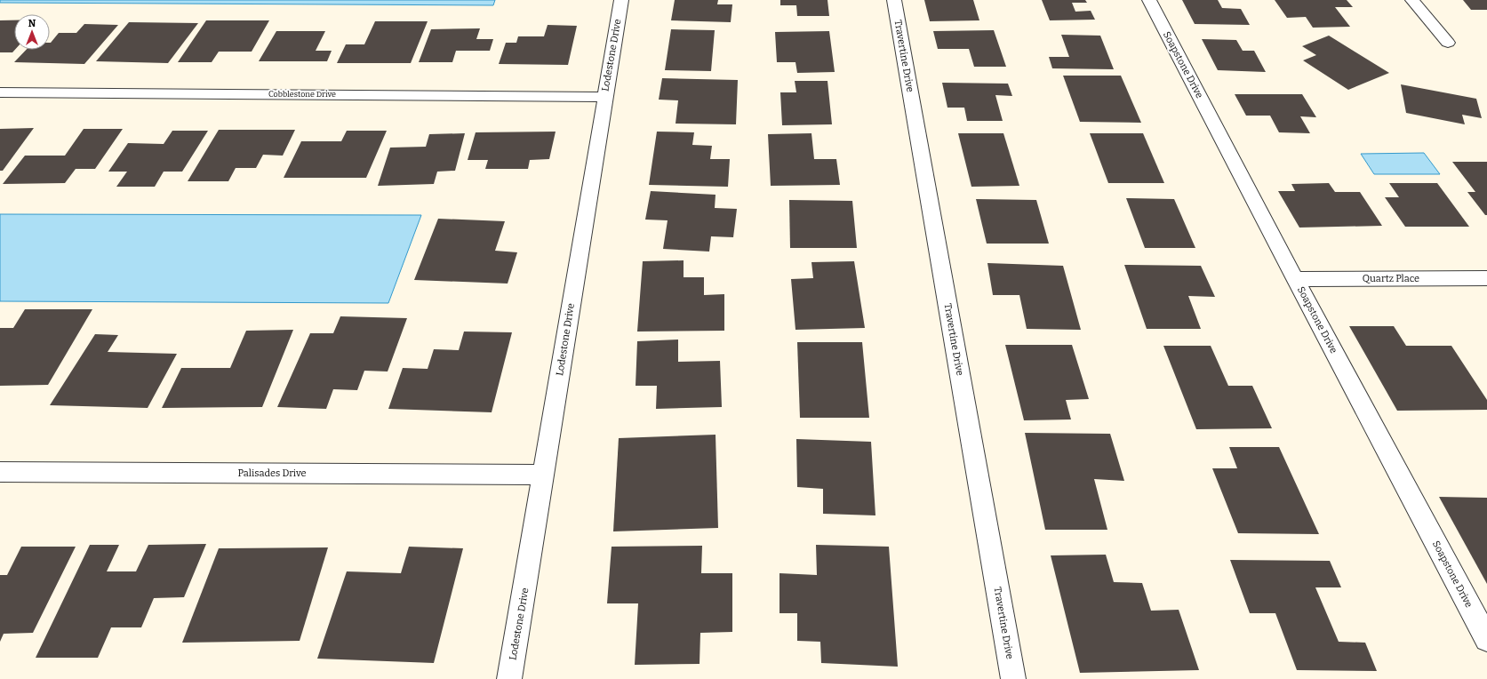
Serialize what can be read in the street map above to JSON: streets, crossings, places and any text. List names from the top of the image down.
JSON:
{
  "streets": {
    "street": [
      "Lodestone Drive",
      "Travertine Drive",
      "Soapstone Drive",
      "Cobblestone Drive",
      "Quartz Place",
      "Palisades Drive"
    ]
  },
  "crossings": [
    ["Lodestone Drive", "Cobblestone Drive"],
    ["Lodestone Drive", "Palisades Drive"],
    ["Soapstone Drive", "Quartz Place"]
  ],
  "north": "top"
}
